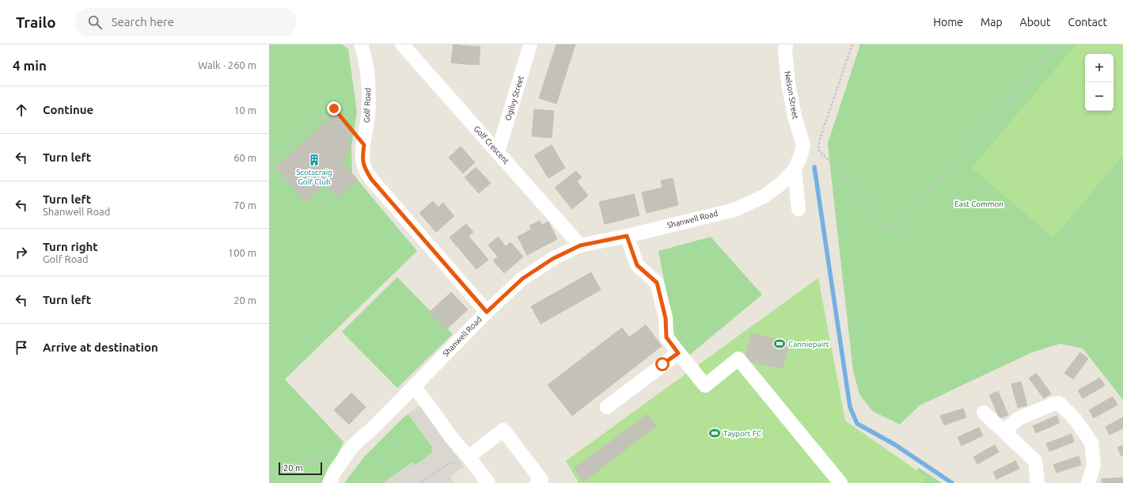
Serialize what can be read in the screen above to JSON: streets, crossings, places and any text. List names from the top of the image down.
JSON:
{
  "streets": {
    "street": [
      "Nelson Street",
      "Ogilvy Street",
      "Golf Road",
      "Golf Crescent",
      "Shanwell Road"
    ]
  },
  "crossings": [
    ["Nelson Street", "Shanwell Road"],
    ["Ogilvy Street", "Golf Crescent"],
    ["Golf Road", "Shanwell Road"],
    ["Golf Crescent", "Shanwell Road"]
  ],
  "parks": ["East Common"],
  "places": {
    "building": ["Scotscraig Golf Club"],
    "sports": ["Canniepairt", "Tayport FC"]
  },
  "scale_bar": "20 m",
  "page": {
    "header": "Trailo",
    "search": "Search here",
    "nav": [
      "Home",
      "Map",
      "About",
      "Contact"
    ],
    "heading": ["4 min", "Walk · 260 m"],
    "map_buttons": ["+", "−"],
    "list": [
      ["Continue", "10 m"],
      ["Turn left", "60 m"],
      ["Turn left", "Shanwell Road", "70 m"],
      ["Turn right", "Golf Road", "100 m"],
      ["Turn left", "20 m"],
      "Arrive at destination"
    ],
    "scale": "20 m"
  }
}
